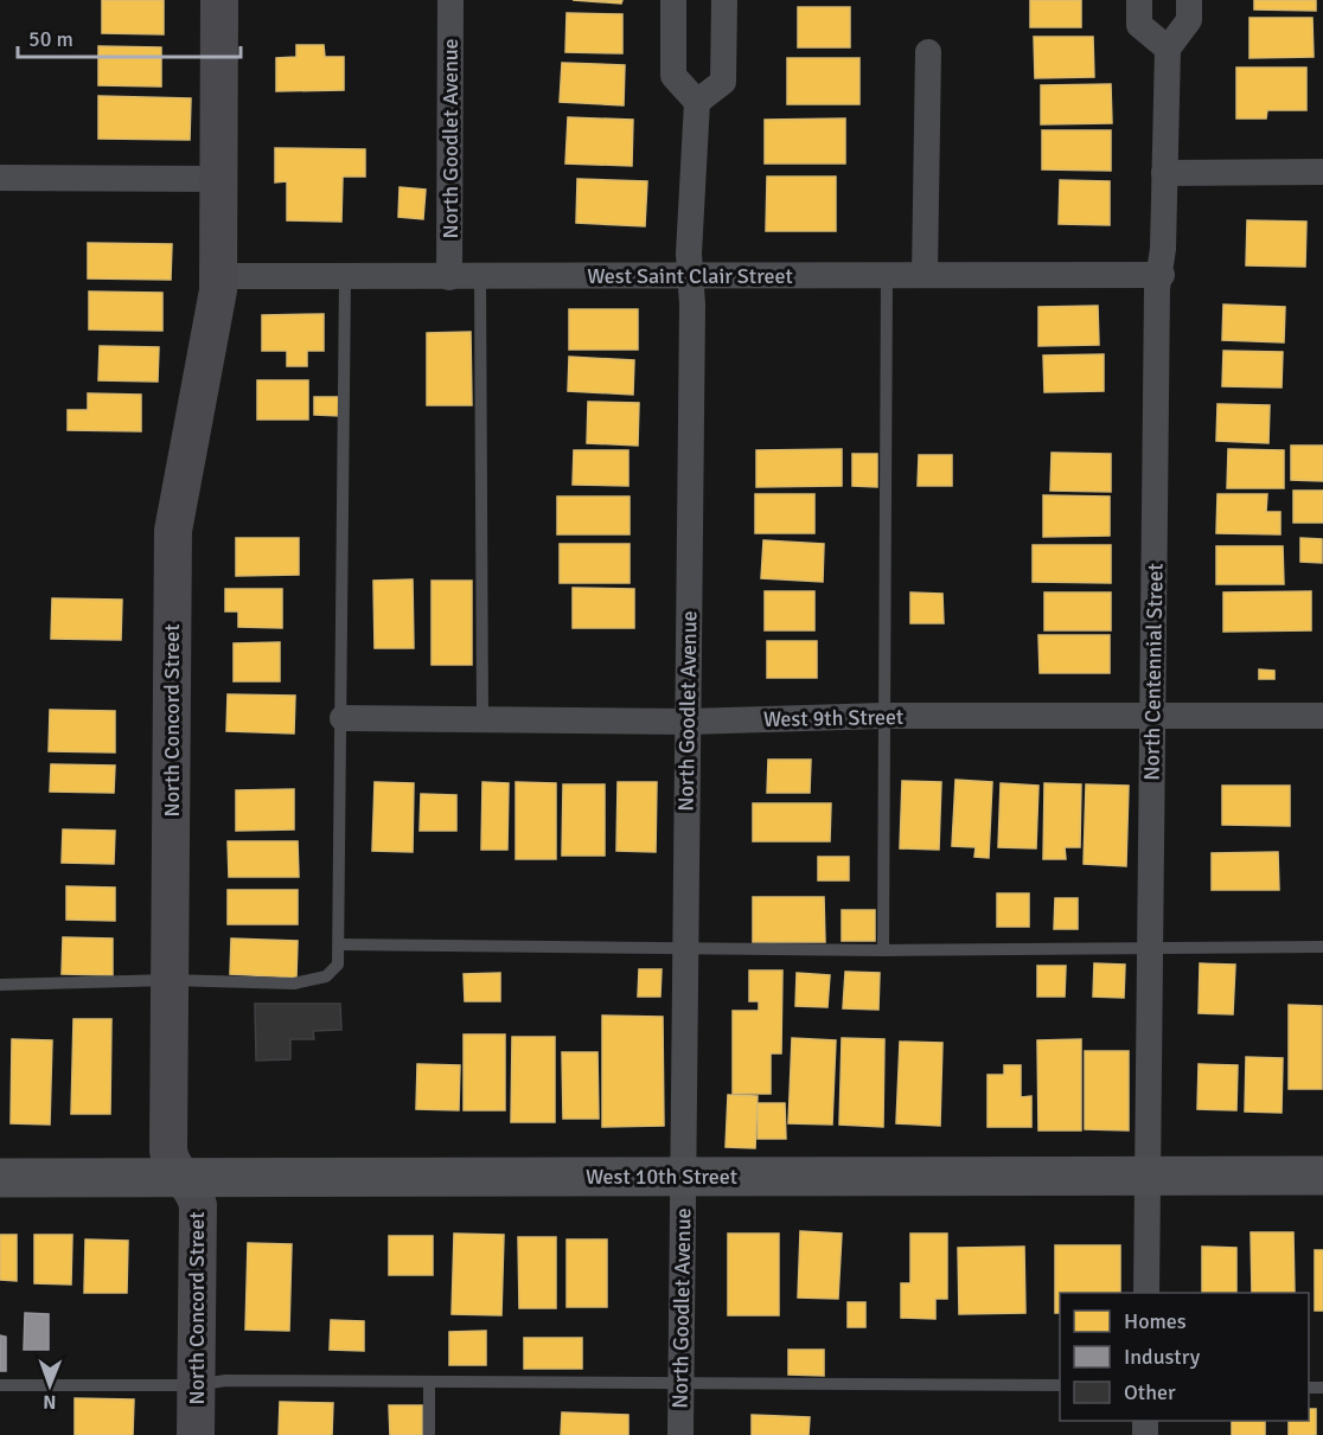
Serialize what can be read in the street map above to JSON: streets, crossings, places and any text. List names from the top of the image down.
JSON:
{
  "streets": {
    "main road": ["North Concord Street", "West 10th Street"],
    "street": [
      "North Goodlet Avenue",
      "West Saint Clair Street",
      "North Centennial Street",
      "West 9th Street"
    ]
  },
  "crossings": [
    ["North Goodlet Avenue", "West Saint Clair Street"],
    ["North Goodlet Avenue", "West 9th Street"],
    ["North Goodlet Avenue", "West 10th Street"],
    ["West Saint Clair Street", "North Centennial Street"],
    ["West Saint Clair Street", "North Concord Street"],
    ["North Centennial Street", "West 9th Street"],
    ["North Centennial Street", "West 10th Street"],
    ["North Concord Street", "West 10th Street"]
  ],
  "legend": ["Homes", "Industry", "Other"],
  "scale_bar": "50 m",
  "north": "bottom"
}
